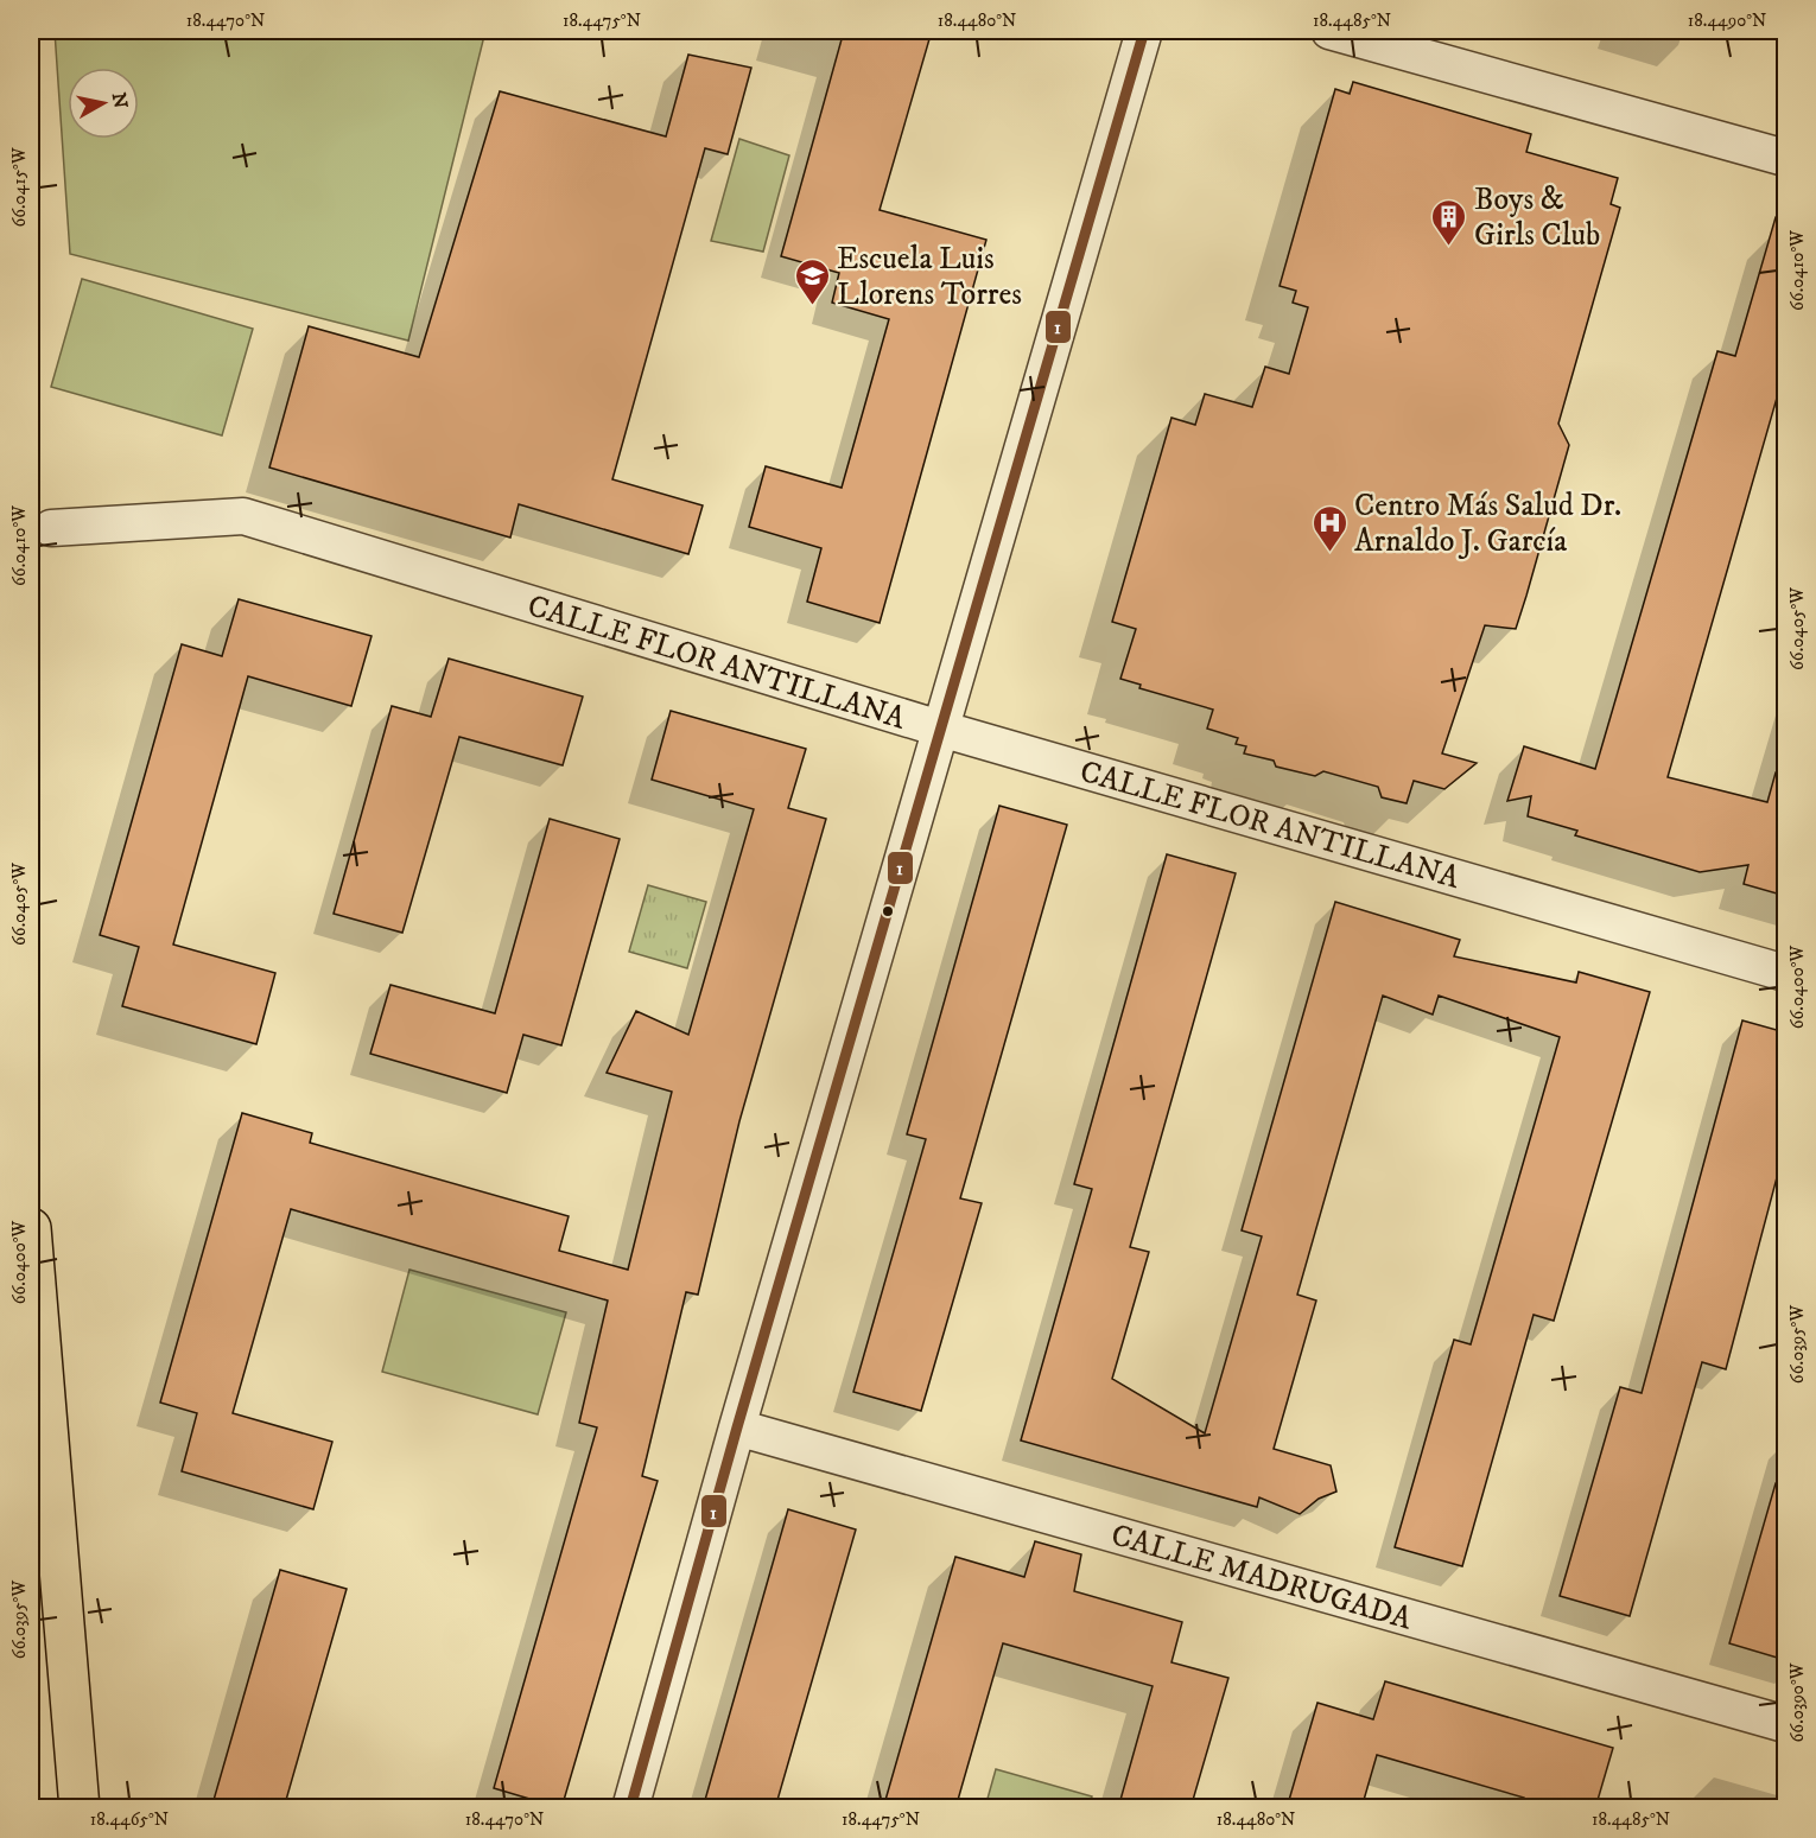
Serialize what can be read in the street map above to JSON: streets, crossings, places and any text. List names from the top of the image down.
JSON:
{
  "streets": {
    "street": ["CALLE FLOR ANTILLANA", "CALLE MADRUGADA"]
  },
  "places": {
    "building": ["Boys & Girls Club"],
    "school or university": ["Escuela Luis Llorens Torres"],
    "hospital": ["Centro Más Salud Dr. Arnaldo J. García"]
  },
  "lines": ["transit line 1"],
  "north": "right",
  "coordinates": [
    "18.4470°N",
    "18.4475°N",
    "18.4480°N",
    "18.4485°N",
    "18.4490°N",
    "66.0415°W",
    "66.0410°W",
    "66.0405°W",
    "66.0400°W",
    "66.0395°W",
    "66.0390°W",
    "18.4465°N"
  ]
}
